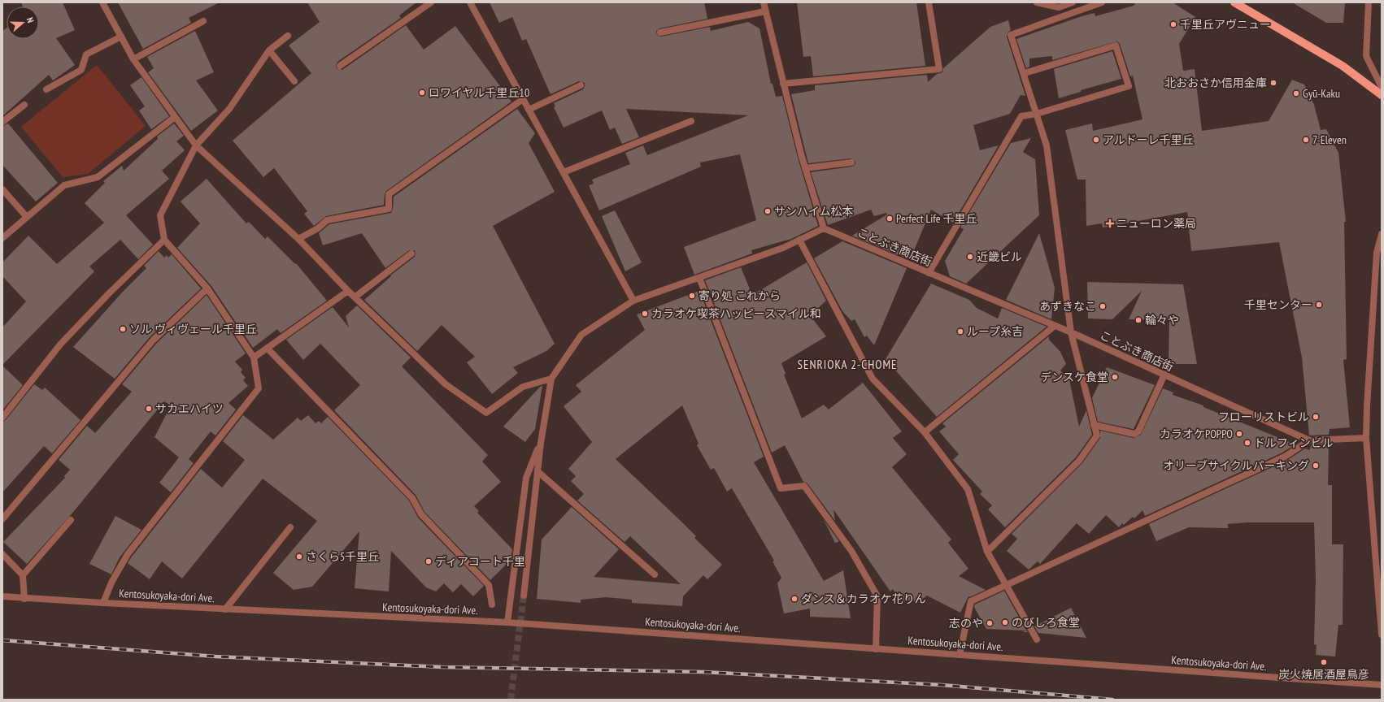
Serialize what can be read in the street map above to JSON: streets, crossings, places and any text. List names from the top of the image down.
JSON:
{
  "streets": {
    "street": ["ことぶき商店街", "Kentosukoyaka-dori Ave."]
  },
  "districts": ["SENRIOKA 2-CHOME"],
  "places": {
    "other": [
      "千里丘アヴニュー",
      "北おおさか信用金庫",
      "ロワイヤル千里丘10",
      "Gyū-Kaku",
      "アルドーレ千里丘",
      "7-Eleven",
      "サンハイム松本",
      "Perfect Life 千里丘",
      "近畿ビル",
      "寄り処 これから",
      "千里センター",
      "あずきなこ",
      "カラオケ喫茶ハッピースマイル和",
      "輪々や",
      "ソル ヴィヴェール千里丘",
      "ループ糸吉",
      "デンスケ食堂",
      "サカエハイツ",
      "フローリストビル",
      "カラオケPOPPO",
      "ドルフィンビル",
      "オリーブサイクルパーキング",
      "さくら5千里丘",
      "ディアコート千里",
      "ダンス＆カラオケ花りん",
      "のびしろ食堂",
      "志のや",
      "炭火焼居酒屋鳥彦"
    ],
    "health": ["ニューロン薬局"]
  },
  "north": "right"
}
